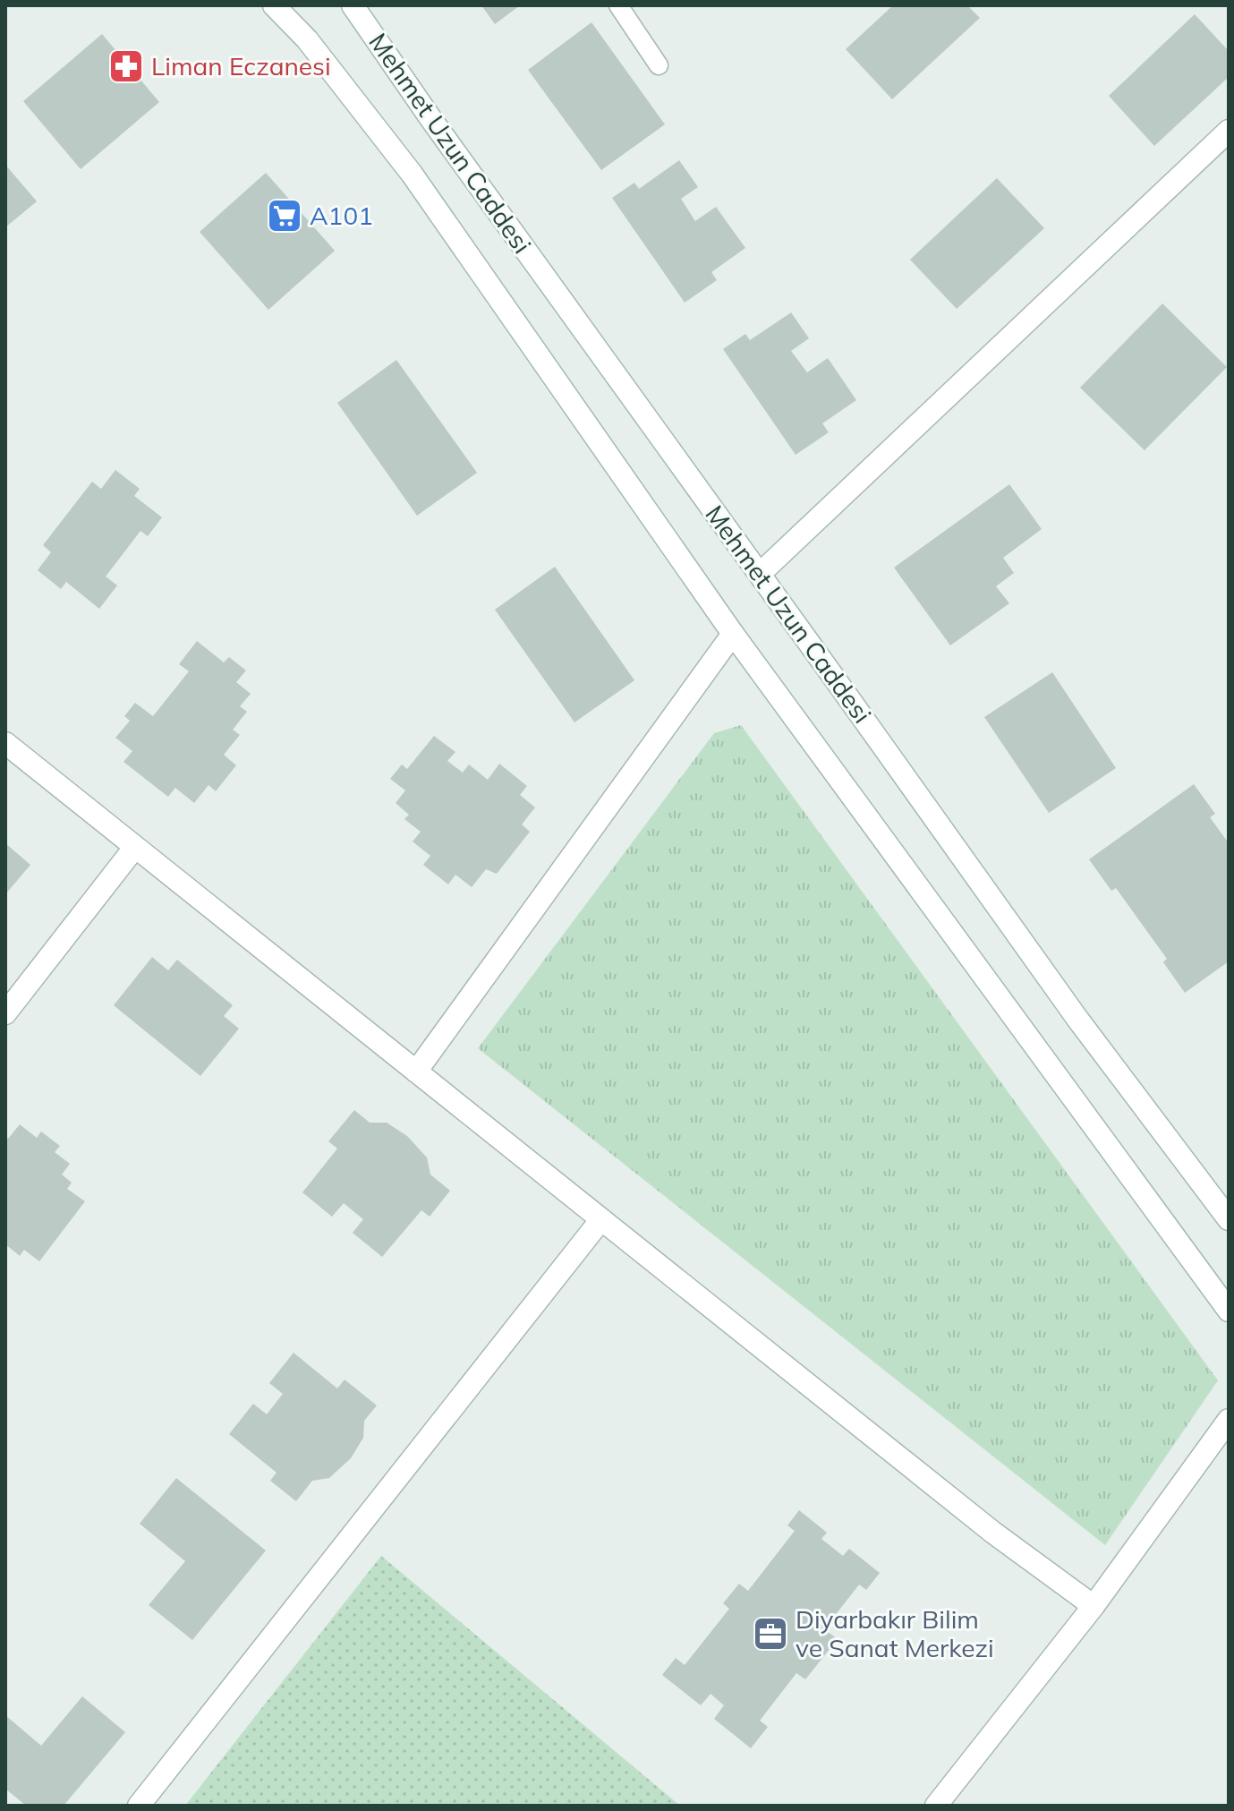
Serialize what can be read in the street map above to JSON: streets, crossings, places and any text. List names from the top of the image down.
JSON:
{
  "streets": {
    "street": ["Mehmet Uzun Caddesi"]
  },
  "places": {
    "pharmacy": ["Liman Eczanesi"],
    "supermarket": ["A101"],
    "office": ["Diyarbakır Bilim ve Sanat Merkezi"]
  }
}
